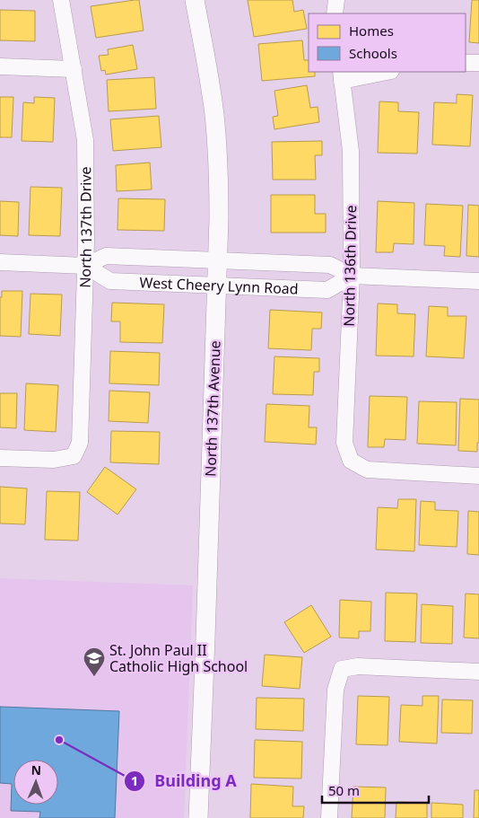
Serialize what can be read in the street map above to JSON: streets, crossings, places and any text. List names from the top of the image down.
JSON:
{
  "streets": {
    "street": [
      "North 137th Drive",
      "North 136th Drive",
      "West Cheery Lynn Road",
      "North 137th Avenue"
    ]
  },
  "crossings": [
    ["North 137th Drive", "West Cheery Lynn Road"],
    ["North 136th Drive", "West Cheery Lynn Road"],
    ["West Cheery Lynn Road", "North 137th Avenue"]
  ],
  "places": {
    "school or university": ["St. John Paul II Catholic High School"],
    "other": ["Building A"]
  },
  "legend": ["Homes", "Schools"],
  "scale_bar": "50 m",
  "north": "top"
}
